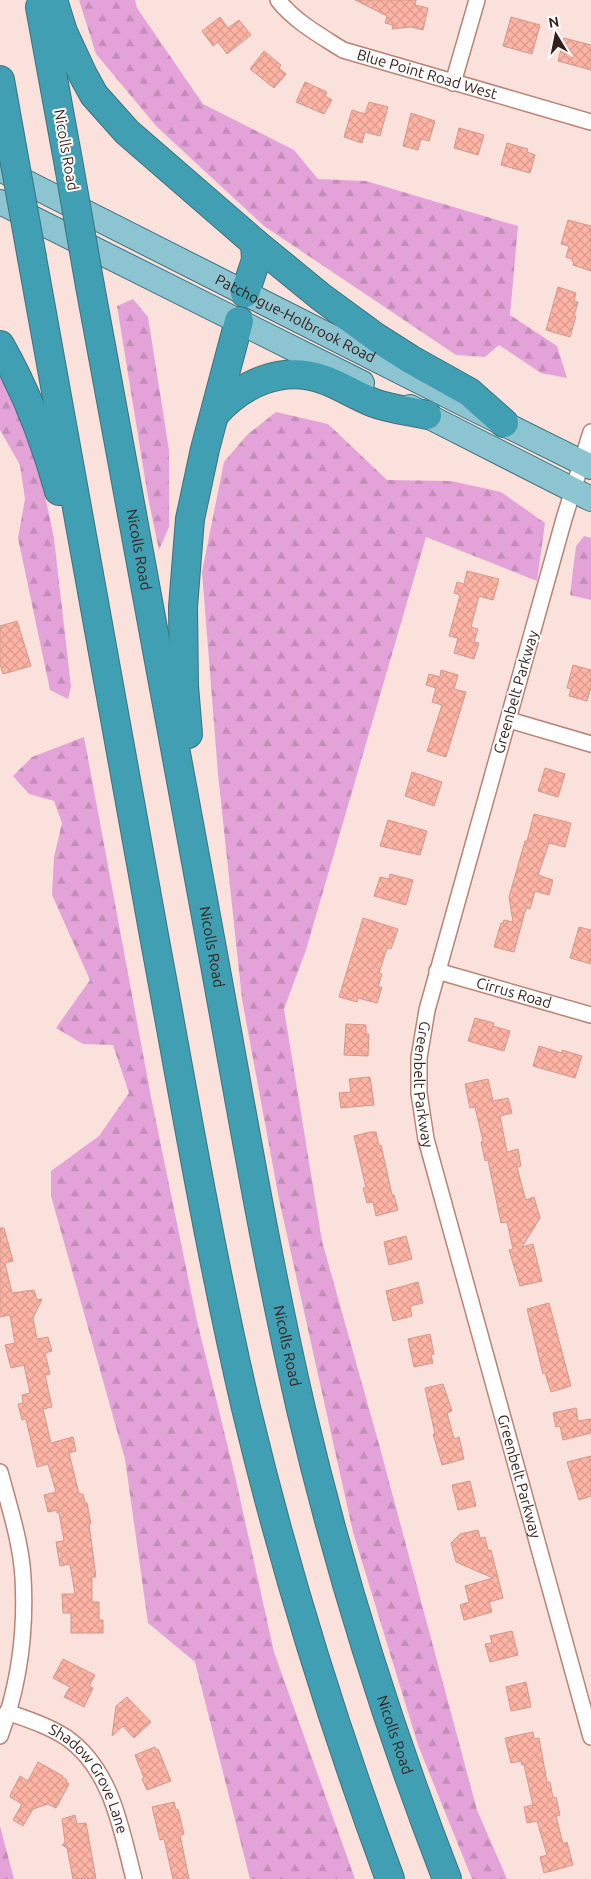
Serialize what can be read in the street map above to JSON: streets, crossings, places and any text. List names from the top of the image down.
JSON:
{
  "streets": {
    "highway": ["Nicolls Road"],
    "main road": ["Patchogue-Holbrook Road"],
    "street": [
      "Blue Point Road West",
      "Greenbelt Parkway",
      "Cirrus Road",
      "Shadow Grove Lane"
    ]
  },
  "crossings": [
    ["Patchogue-Holbrook Road", "Greenbelt Parkway"],
    ["Greenbelt Parkway", "Cirrus Road"]
  ],
  "north": "top"
}
